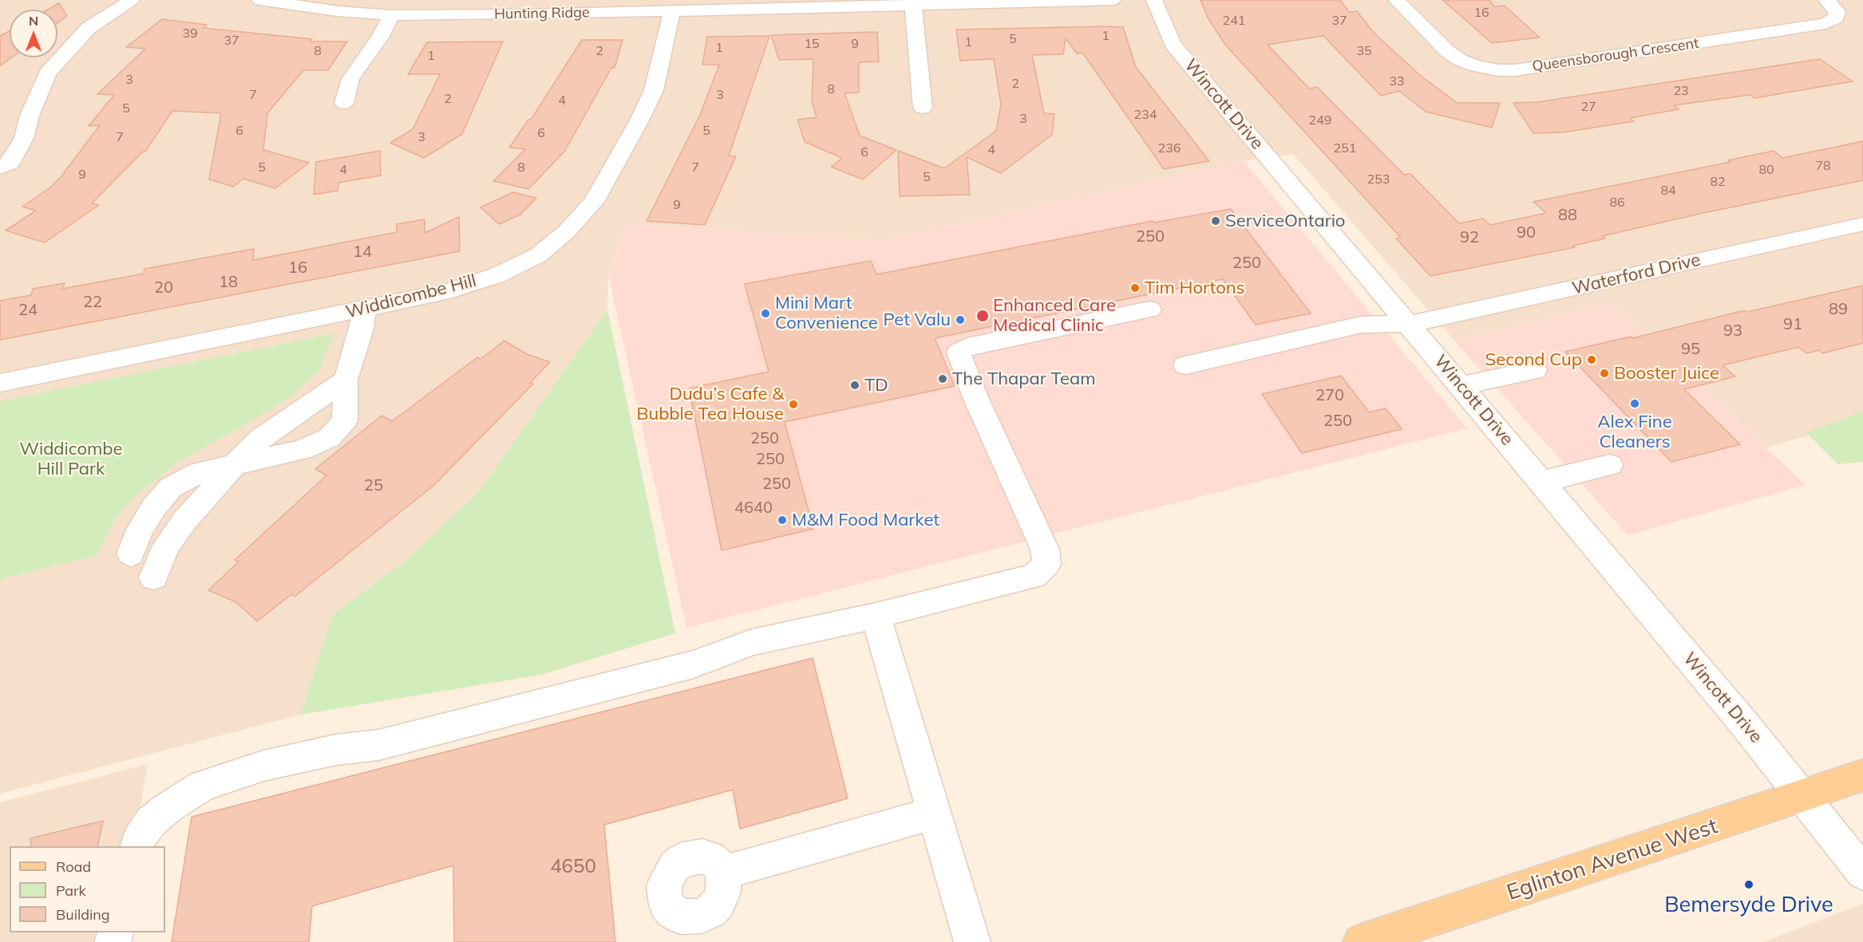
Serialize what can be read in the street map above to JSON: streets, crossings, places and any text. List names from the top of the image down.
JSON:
{
  "streets": {
    "main road": ["Eglinton Avenue West"],
    "street": [
      "Hunting Ridge",
      "Queensborough Crescent",
      "Wincott Drive",
      "Waterford Drive",
      "Widdicombe Hill"
    ]
  },
  "crossings": [
    ["Hunting Ridge", "Widdicombe Hill"],
    ["Wincott Drive", "Waterford Drive"],
    ["Wincott Drive", "Eglinton Avenue West"]
  ],
  "parks": ["Widdicombe Hill Park"],
  "places": [
    "ServiceOntario",
    "Tim Hortons",
    "Mini Mart Convenience",
    "Enhanced Care Medical Clinic",
    "Pet Valu",
    "Second Cup",
    "Booster Juice",
    "The Thapar Team",
    "TD",
    "Alex Fine Cleaners",
    "Dudu’s Cafe & Bubble Tea House",
    "M&M Food Market",
    "Bemersyde Drive"
  ],
  "house_numbers": [
    "16",
    "241",
    "37",
    "39",
    "1",
    "5",
    "37",
    "1",
    "15",
    "9",
    "1",
    "8",
    "2",
    "35",
    "1",
    "3",
    "33",
    "2",
    "8",
    "23",
    "7",
    "3",
    "2",
    "4",
    "27",
    "5",
    "234",
    "3",
    "249",
    "6",
    "5",
    "6",
    "7",
    "3",
    "236",
    "251",
    "4",
    "6",
    "78",
    "5",
    "8",
    "7",
    "4",
    "80",
    "9",
    "5",
    "253",
    "82",
    "84",
    "86",
    "9",
    "88",
    "90",
    "250",
    "92",
    "14",
    "250",
    "16",
    "18",
    "20",
    "22",
    "89",
    "24",
    "91",
    "93",
    "95",
    "270",
    "250",
    "250",
    "250",
    "250",
    "25",
    "4640",
    "4650"
  ],
  "legend": ["Road", "Park", "Building"],
  "north": "top"
}
